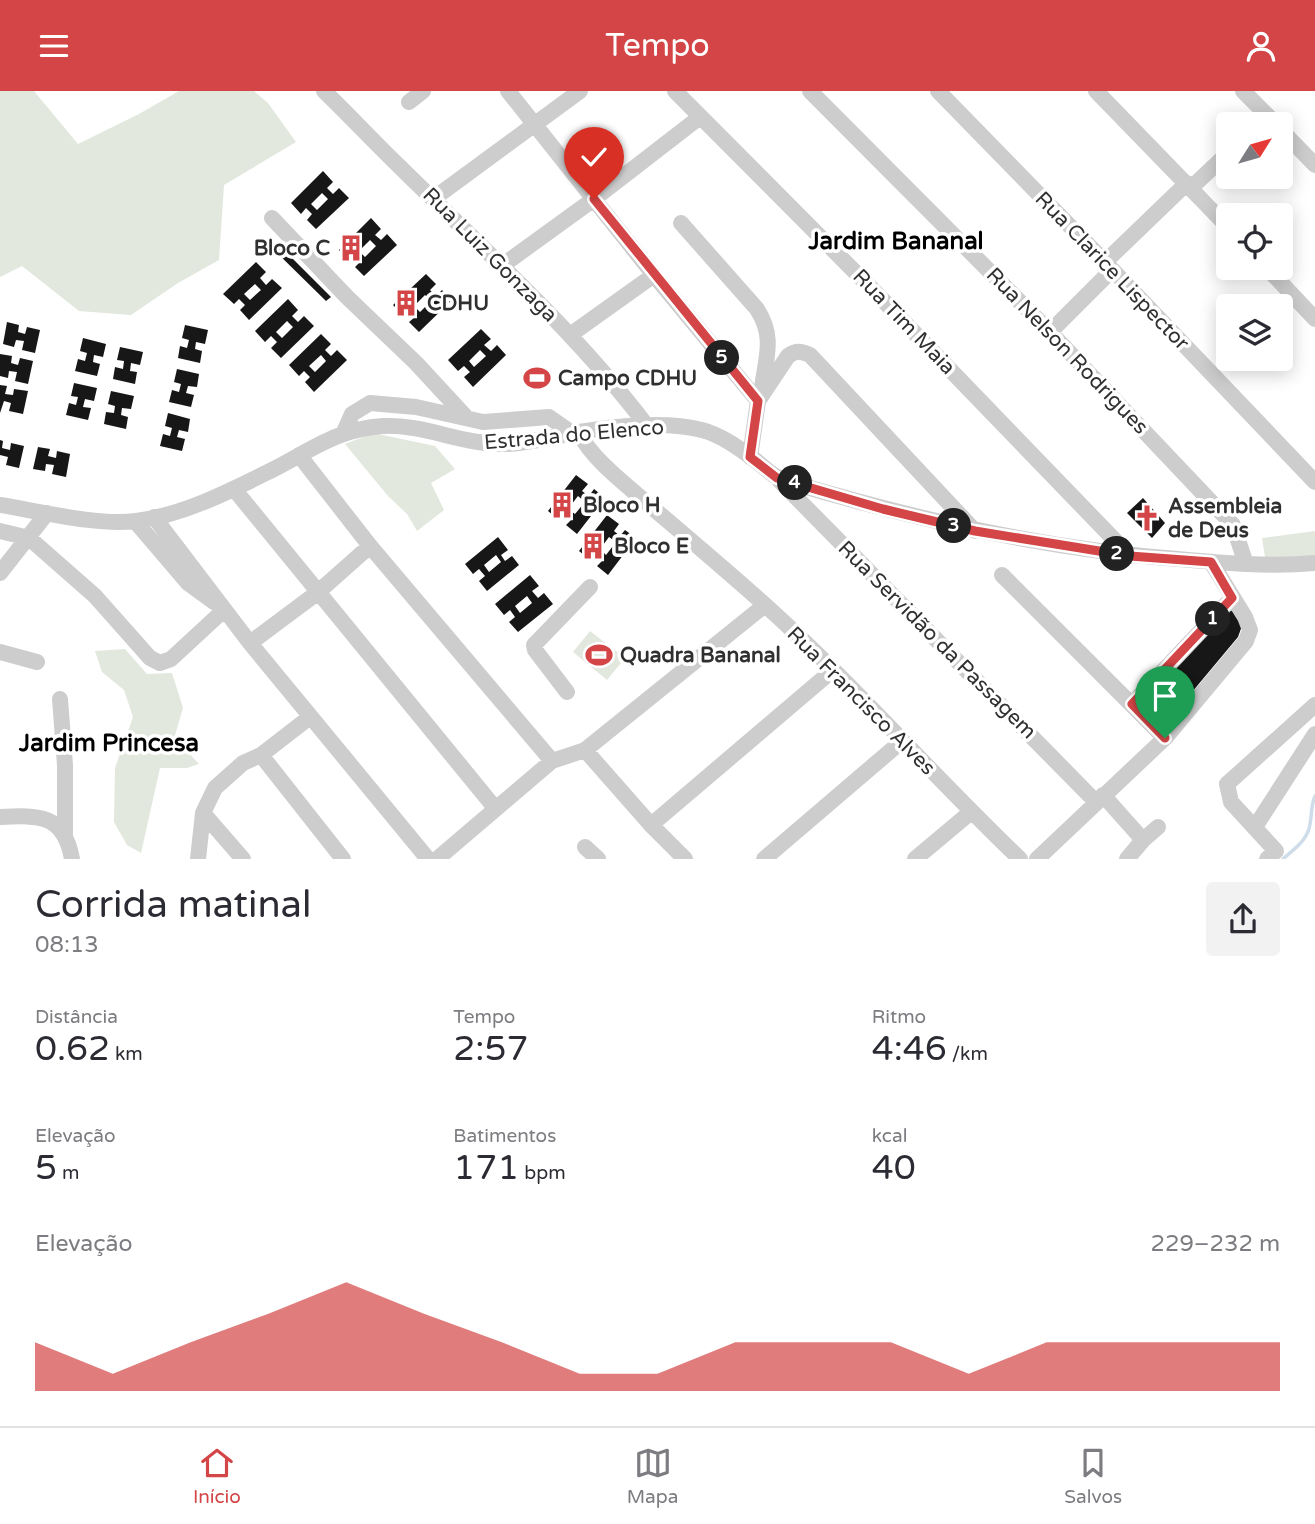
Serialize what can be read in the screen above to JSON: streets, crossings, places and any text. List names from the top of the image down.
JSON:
{
  "streets": {
    "street": [
      "Rua Luiz Gonzaga",
      "Rua Clarice Lispector",
      "Rua Tim Maia",
      "Rua Nelson Rodrigues",
      "Estrada do Elenco",
      "Rua Servidão da Passagem",
      "Rua Francisco Alves"
    ]
  },
  "crossings": [
    ["Rua Luiz Gonzaga", "Estrada do Elenco"],
    ["Rua Tim Maia", "Estrada do Elenco"],
    ["Rua Nelson Rodrigues", "Estrada do Elenco"],
    ["Estrada do Elenco", "Rua Servidão da Passagem"],
    ["Estrada do Elenco", "Rua Francisco Alves"]
  ],
  "districts": ["Jardim Bananal", "Jardim Princesa"],
  "places": {
    "building": [
      "Bloco C",
      "CDHU",
      "Bloco H",
      "Bloco E"
    ],
    "sports": ["Campo CDHU", "Quadra Bananal"],
    "church": ["Assembleia de Deus"]
  },
  "north": "top right",
  "page": {
    "header": "Tempo",
    "pins": [
      "5",
      "4",
      "3",
      "2",
      "1"
    ],
    "heading": ["Corrida matinal", "08:13"],
    "stats": [
      ["Distância", "0.62 km"],
      ["Tempo", "2:57"],
      ["Ritmo", "4:46 /km"],
      ["Elevação", "5 m"],
      ["Batimentos", "171 bpm"],
      ["kcal", "40"]
    ],
    "chart": ["Elevação", "229–232 m"],
    "tabs": ["Início", "Mapa", "Salvos"]
  }
}
